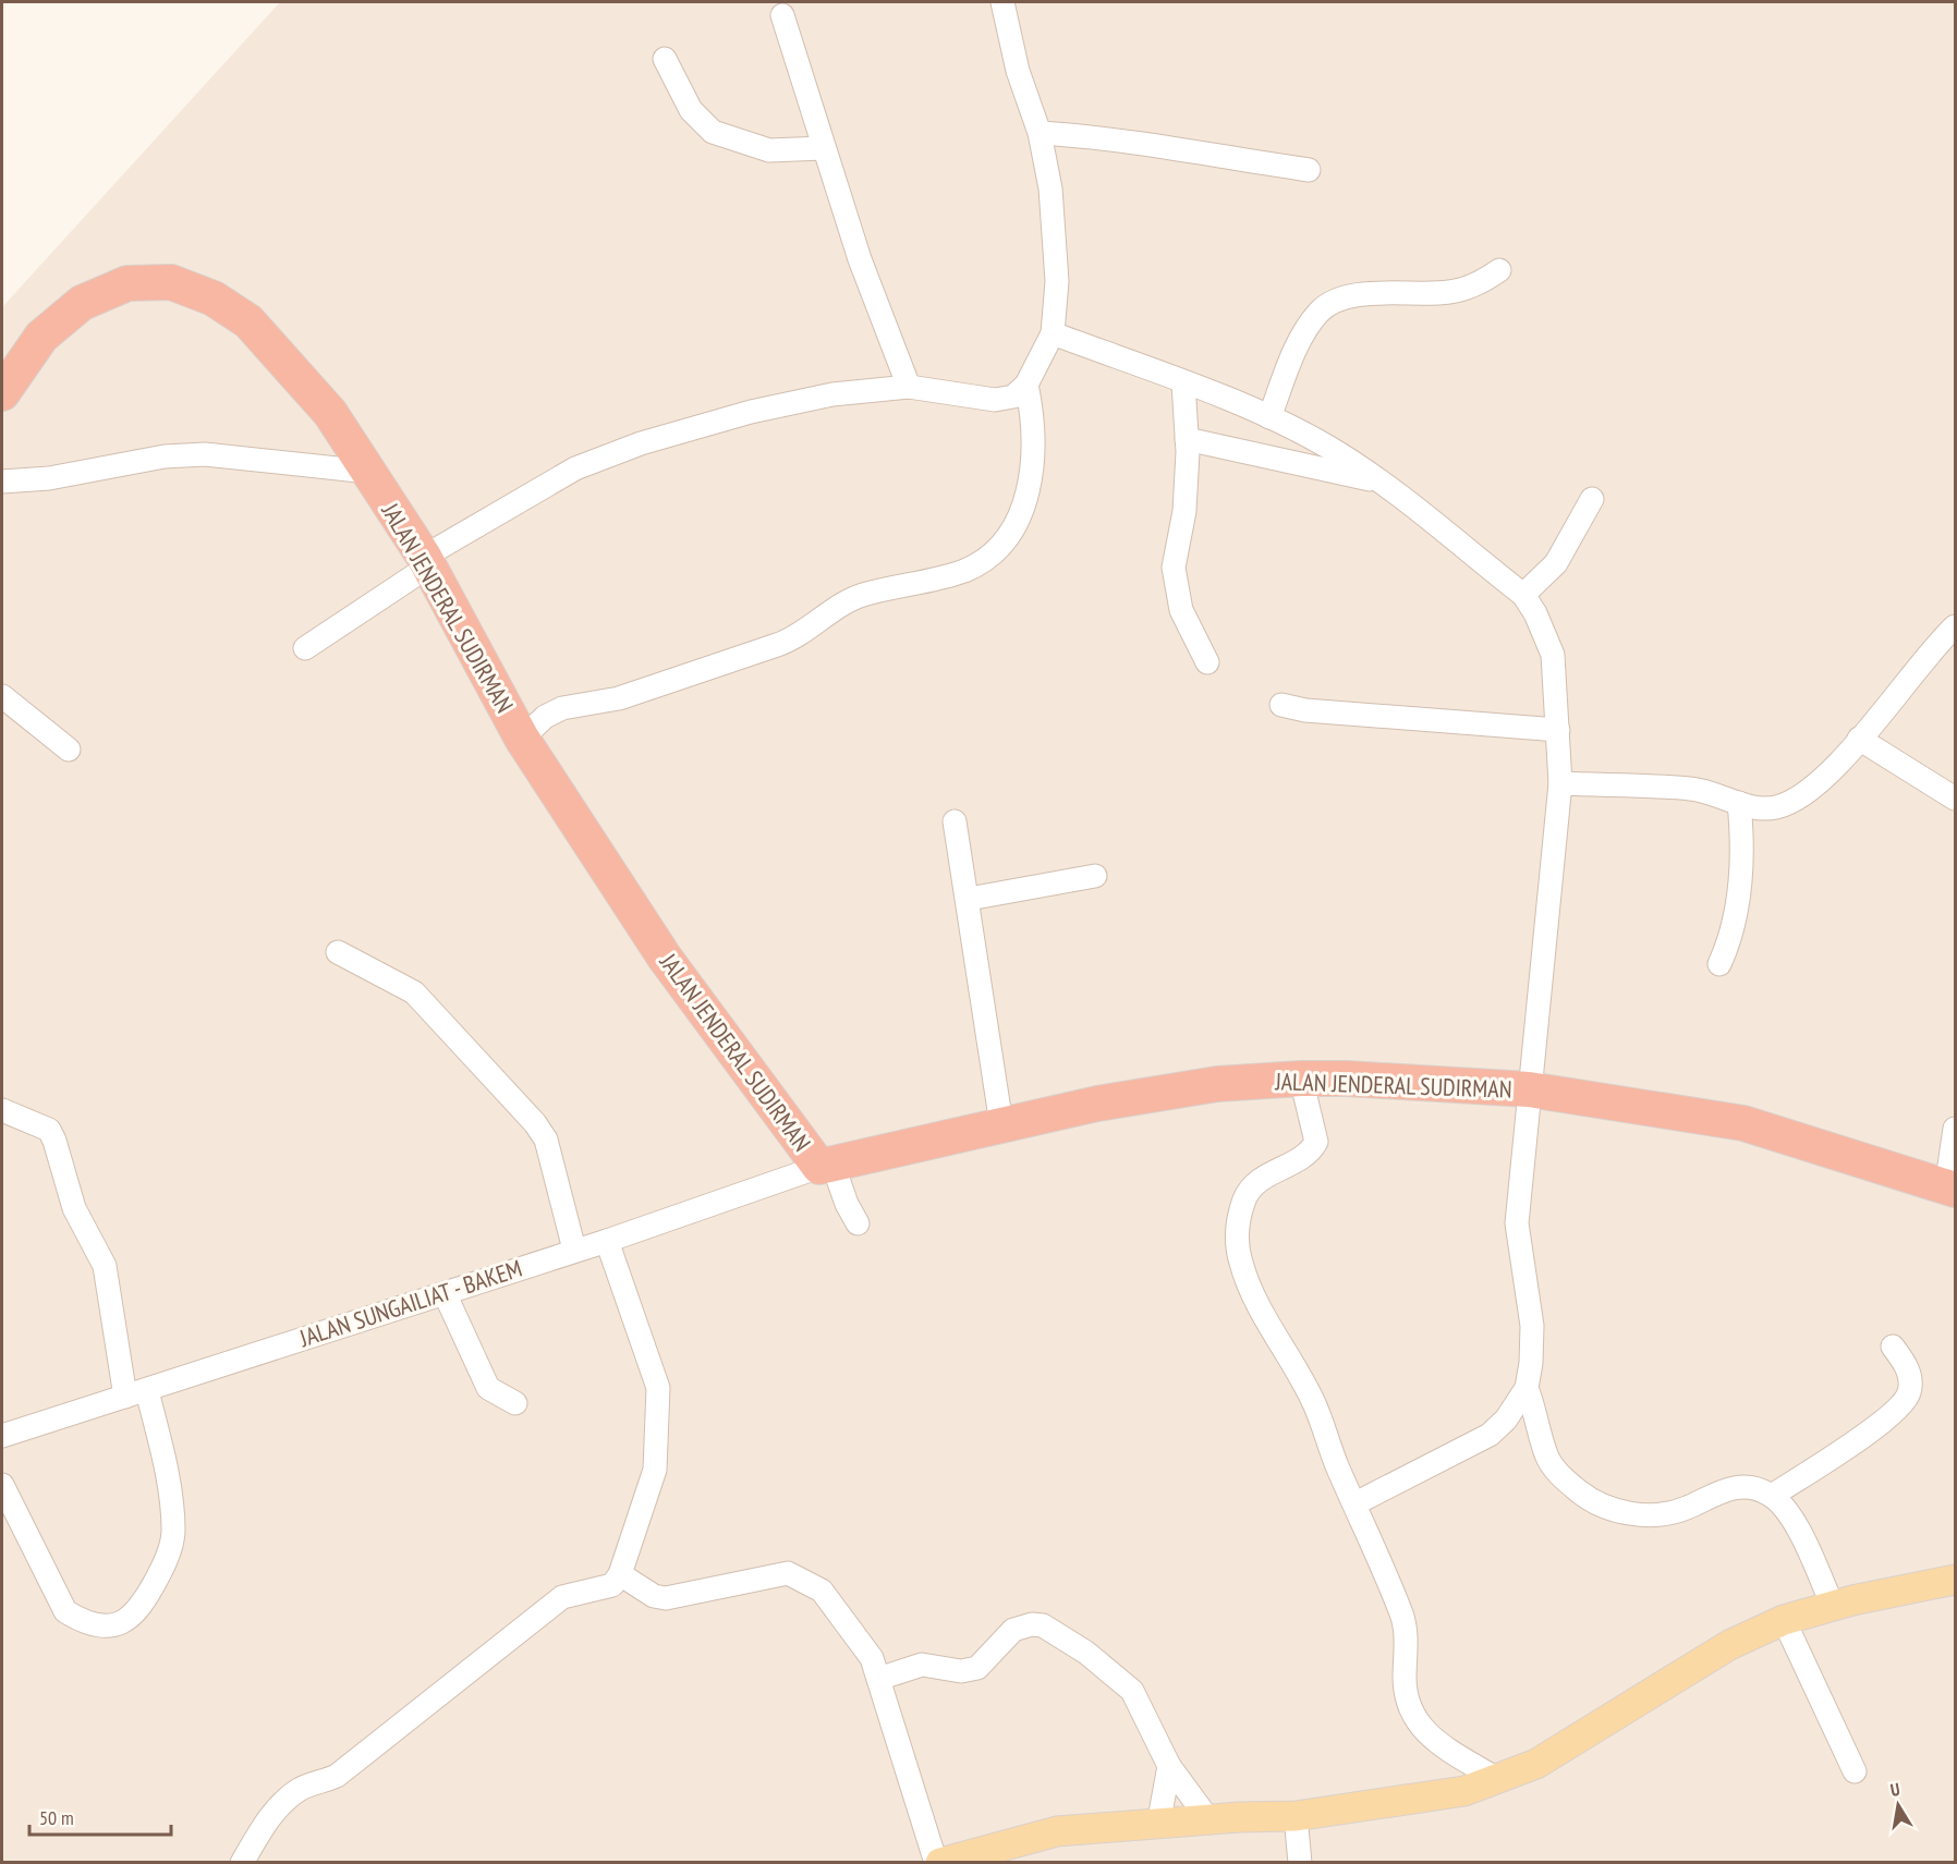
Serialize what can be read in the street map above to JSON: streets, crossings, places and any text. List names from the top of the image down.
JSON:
{
  "streets": {
    "highway": ["JALAN JENDERAL SUDIRMAN"],
    "street": ["JALAN SUNGAILIAT - BAKEM"]
  },
  "crossings": [
    ["JALAN JENDERAL SUDIRMAN", "JALAN SUNGAILIAT - BAKEM"]
  ],
  "scale_bar": "50 m",
  "north": "top"
}
